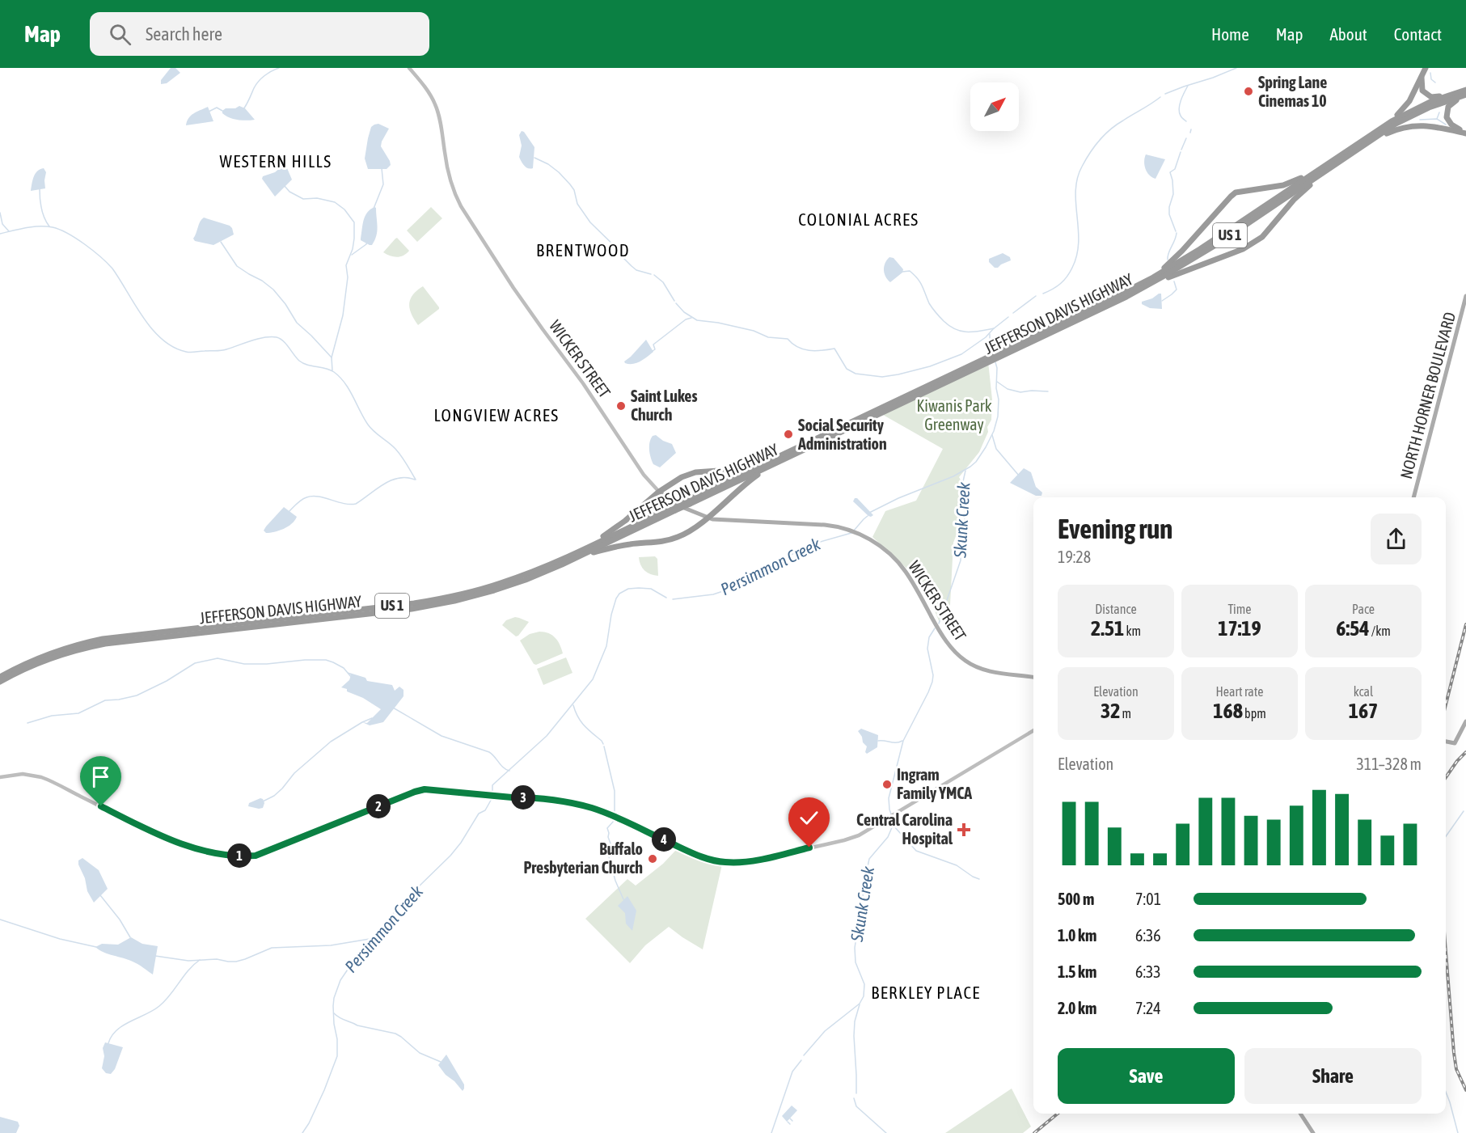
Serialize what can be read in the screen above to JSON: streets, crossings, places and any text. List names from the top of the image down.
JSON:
{
  "streets": {
    "highway": ["US 1", "JEFFERSON DAVIS HIGHWAY"],
    "main road": ["WICKER STREET", "NORTH HORNER BOULEVARD"]
  },
  "districts": [
    "WESTERN HILLS",
    "COLONIAL ACRES",
    "BRENTWOOD",
    "LONGVIEW ACRES",
    "BERKLEY PLACE"
  ],
  "water": ["Skunk Creek", "Persimmon Creek"],
  "parks": ["Kiwanis Park Greenway"],
  "places": {
    "other": [
      "Spring Lane Cinemas 10",
      "Saint Lukes Church",
      "Social Security Administration",
      "Ingram Family YMCA",
      "Buffalo Presbyterian Church"
    ],
    "health": ["Central Carolina Hospital"]
  },
  "north": "top right",
  "page": {
    "header": "Map",
    "search": "Search here",
    "nav": [
      "Home",
      "Map",
      "About",
      "Contact"
    ],
    "heading": ["Evening run", "19:28"],
    "stats": [
      ["Distance", "2.51 km"],
      ["Time", "17:19"],
      ["Pace", "6:54 /km"],
      ["Elevation", "32 m"],
      ["Heart rate", "168 bpm"],
      ["kcal", "167"]
    ],
    "chart": ["Elevation", "311–328 m"],
    "pins": [
      "3",
      "2",
      "4",
      "1"
    ],
    "list": [
      {
        "name": "500 m",
        "note": "7:01"
      },
      {
        "name": "1.0 km",
        "note": "6:36"
      },
      {
        "name": "1.5 km",
        "note": "6:33"
      },
      {
        "name": "2.0 km",
        "note": "7:24"
      }
    ],
    "buttons": ["Save", "Share"]
  }
}
